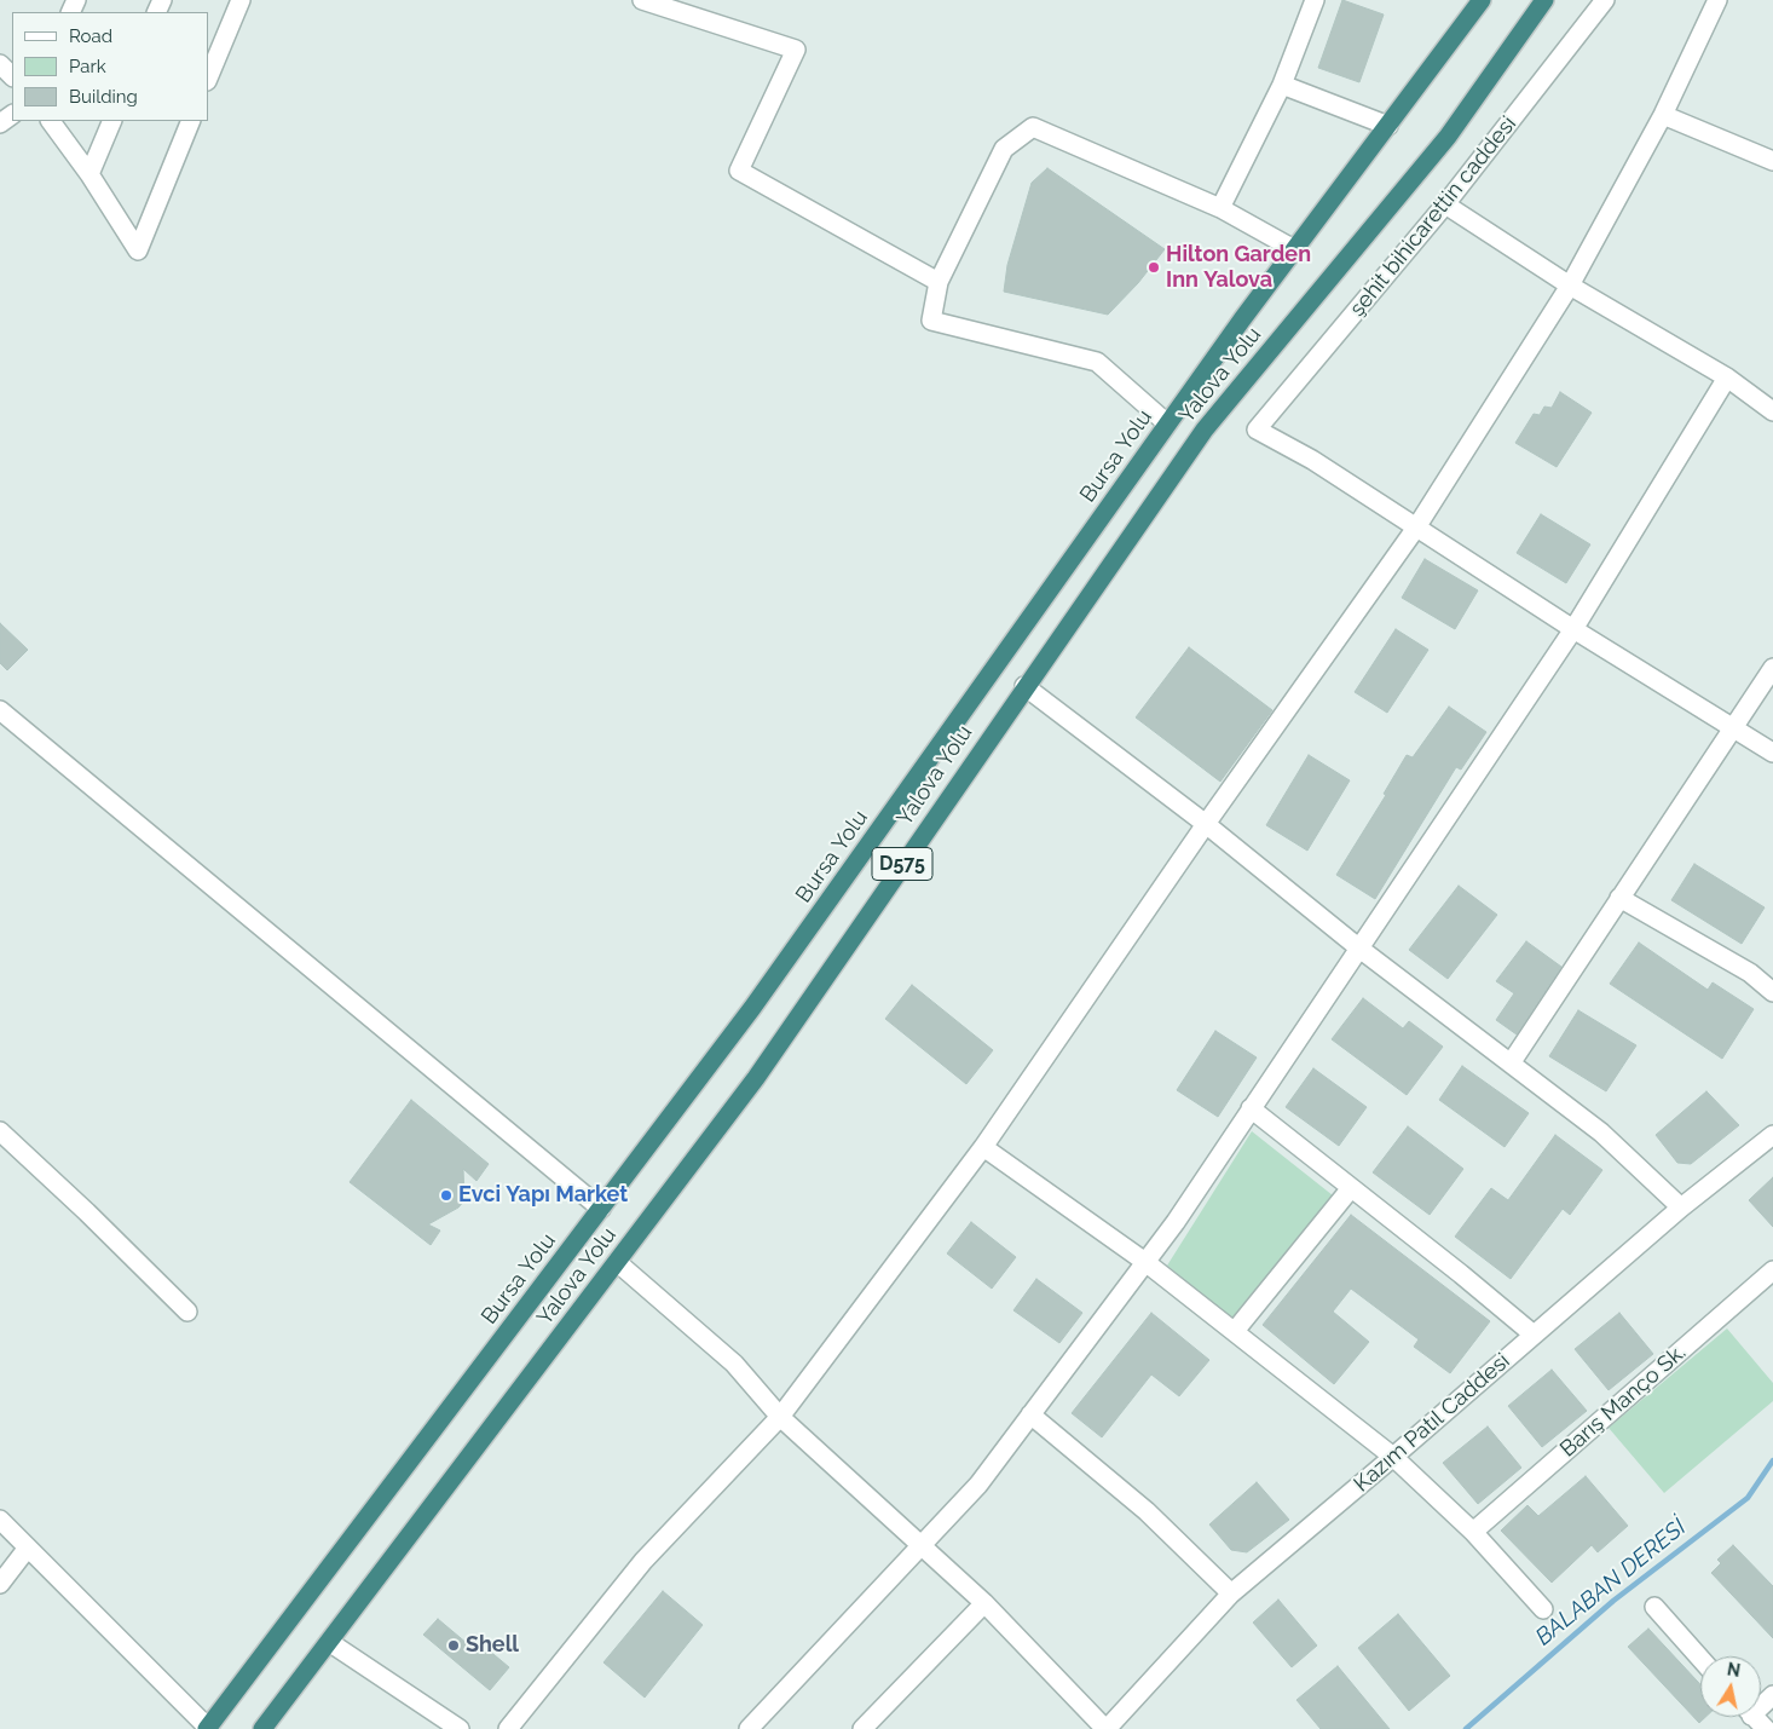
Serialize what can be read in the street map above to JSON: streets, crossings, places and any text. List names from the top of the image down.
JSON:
{
  "streets": {
    "highway": ["Yalova Yolu", "Bursa Yolu", "D575"],
    "street": ["şehit bihicarettin caddesi", "Barış Manço Sk.", "Kazım Patıl Caddesi"]
  },
  "water": ["BALABAN DERESİ"],
  "places": ["Hilton Garden Inn Yalova", "Evci Yapı Market", "Shell"],
  "legend": ["Road", "Park", "Building"],
  "north": "top"
}
